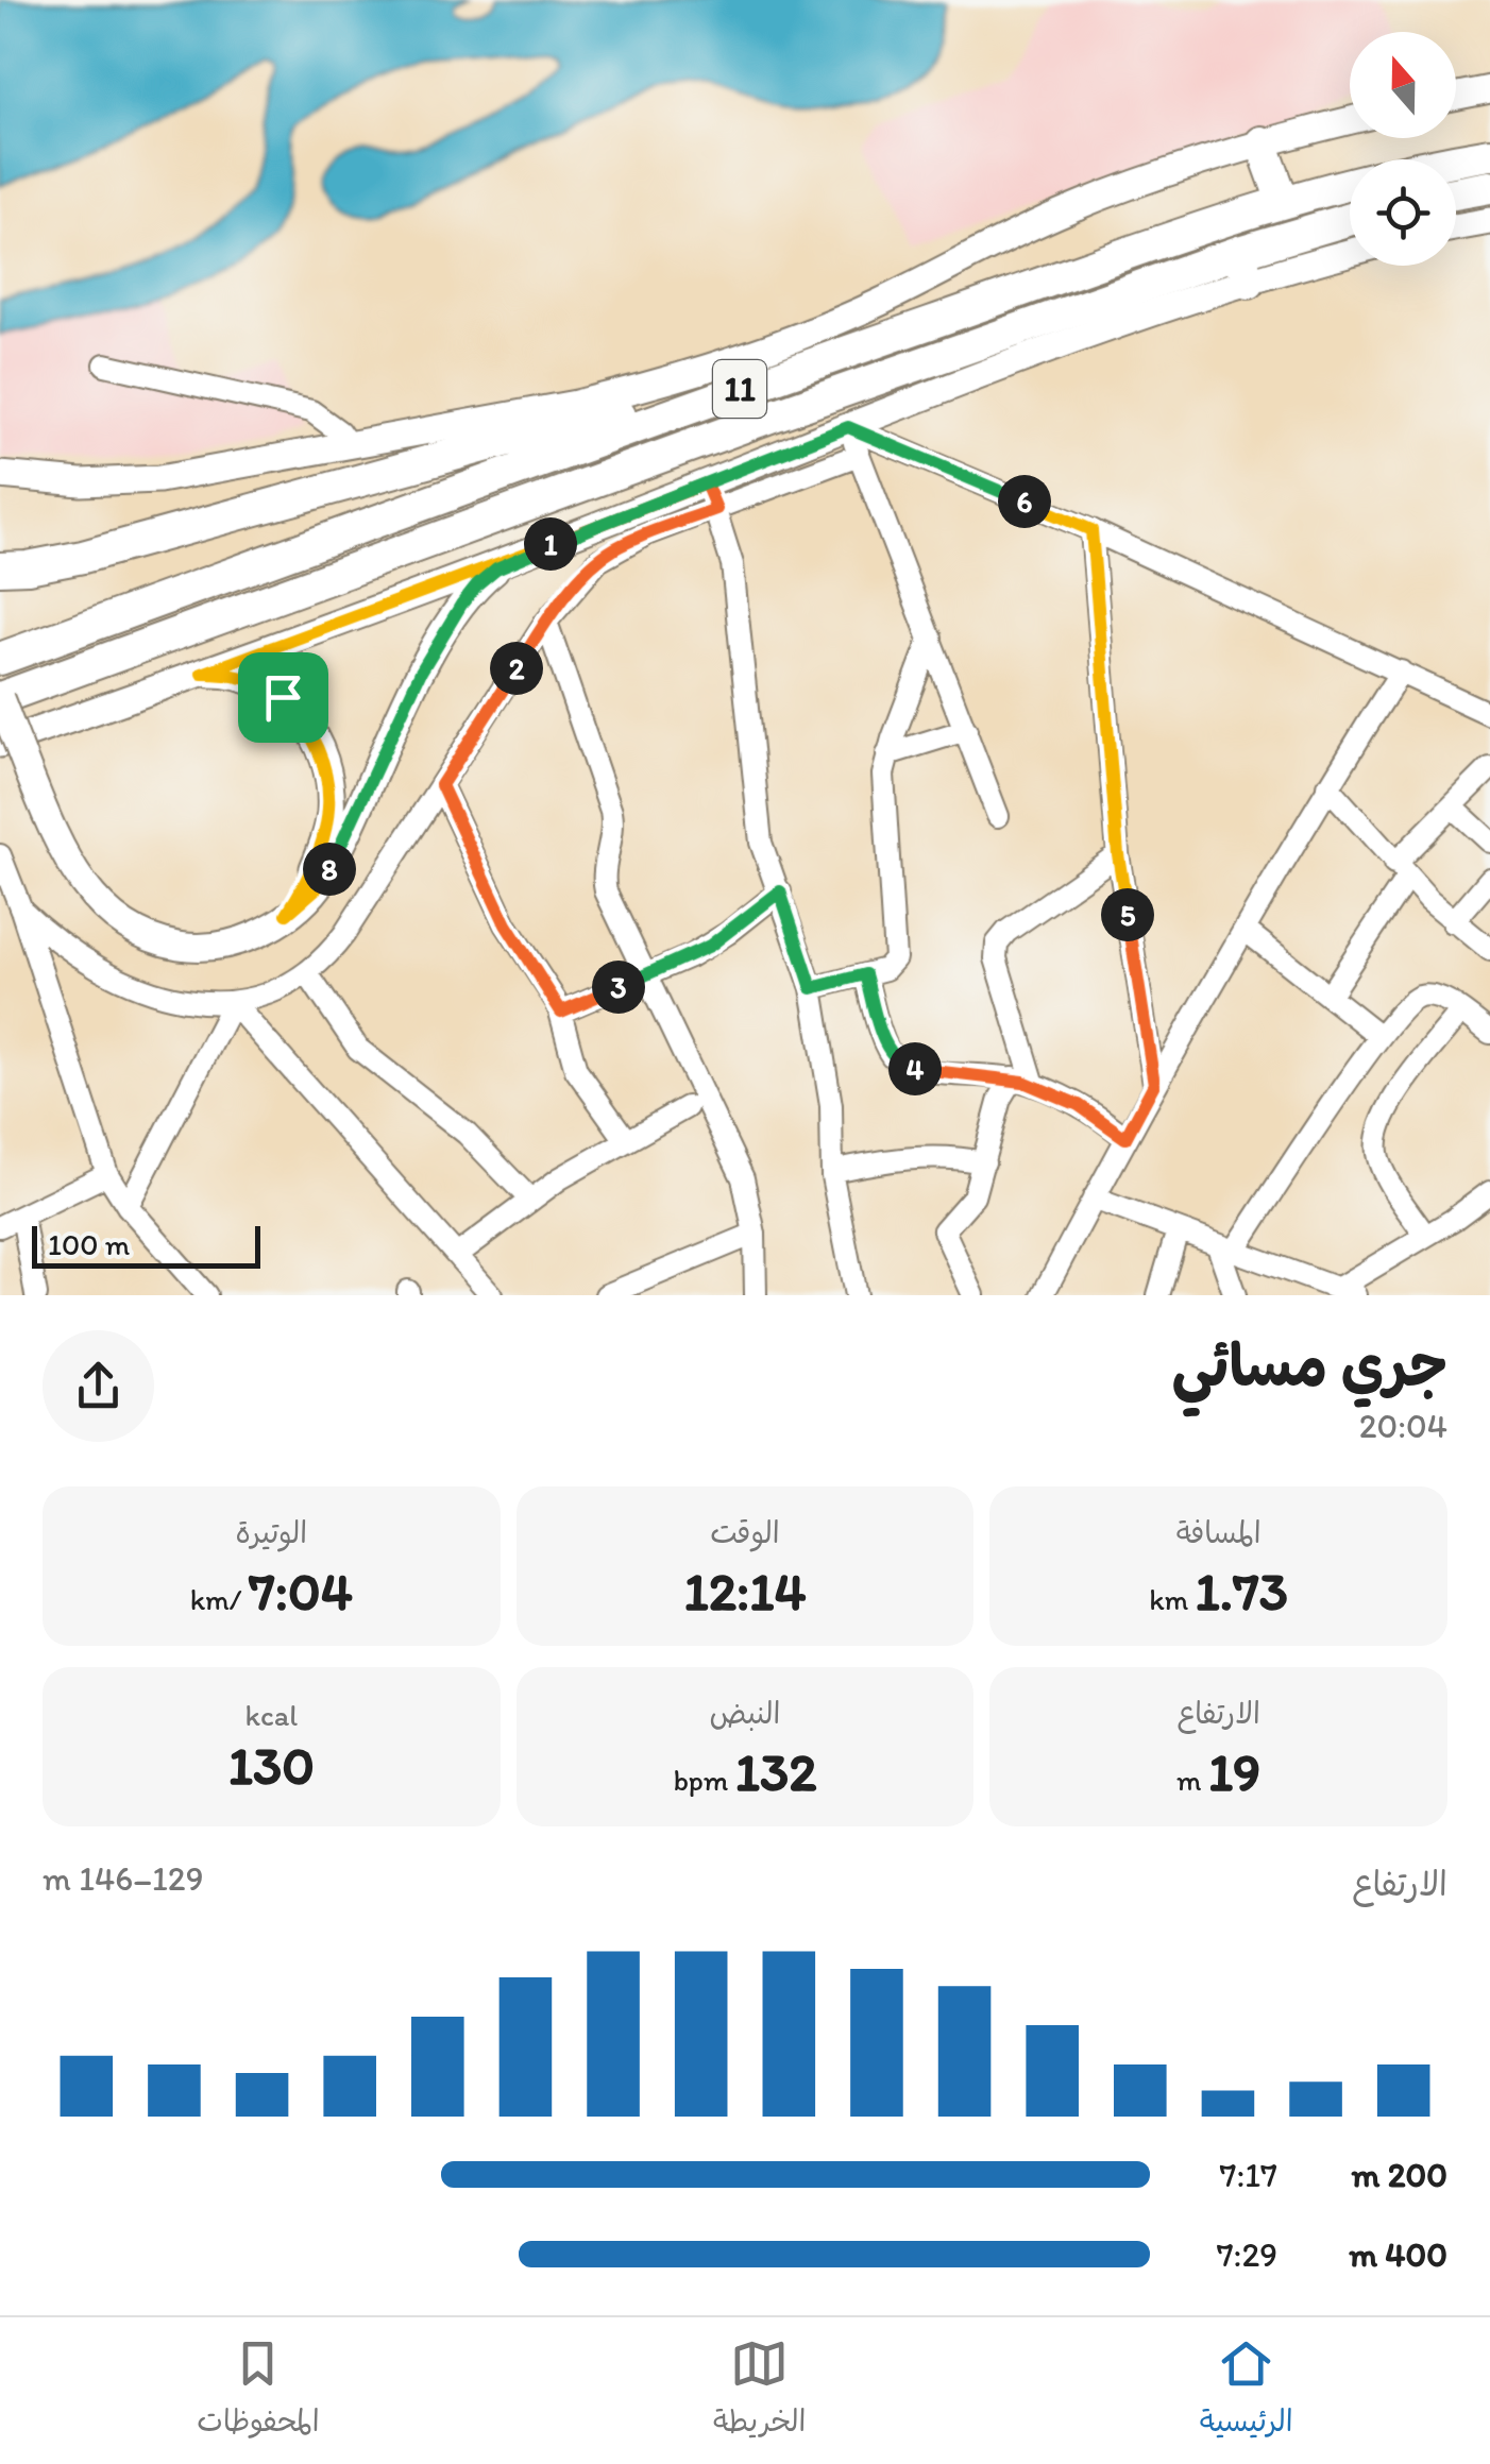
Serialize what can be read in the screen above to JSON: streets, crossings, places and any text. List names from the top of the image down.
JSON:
{
  "streets": {
    "highway": ["11"]
  },
  "scale_bar": "100 m",
  "north": "top",
  "page": {
    "pins": [
      "6",
      "1",
      "2",
      "8",
      "5",
      "3",
      "4"
    ],
    "scale": "100 m",
    "heading": ["جري مسائي", "20:04"],
    "stats": [
      ["المسافة", "1.73 km"],
      ["الوقت", "12:14"],
      ["الوتيرة", "7:04 /km"],
      ["الارتفاع", "19 m"],
      ["النبض", "132 bpm"],
      ["kcal", "130"]
    ],
    "chart": ["الارتفاع", "129–146 m"],
    "list": [
      {
        "name": "200 m",
        "note": "7:17"
      },
      {
        "name": "400 m",
        "note": "7:29"
      }
    ],
    "tabs": ["الرئيسية", "الخريطة", "المحفوظات"]
  }
}
